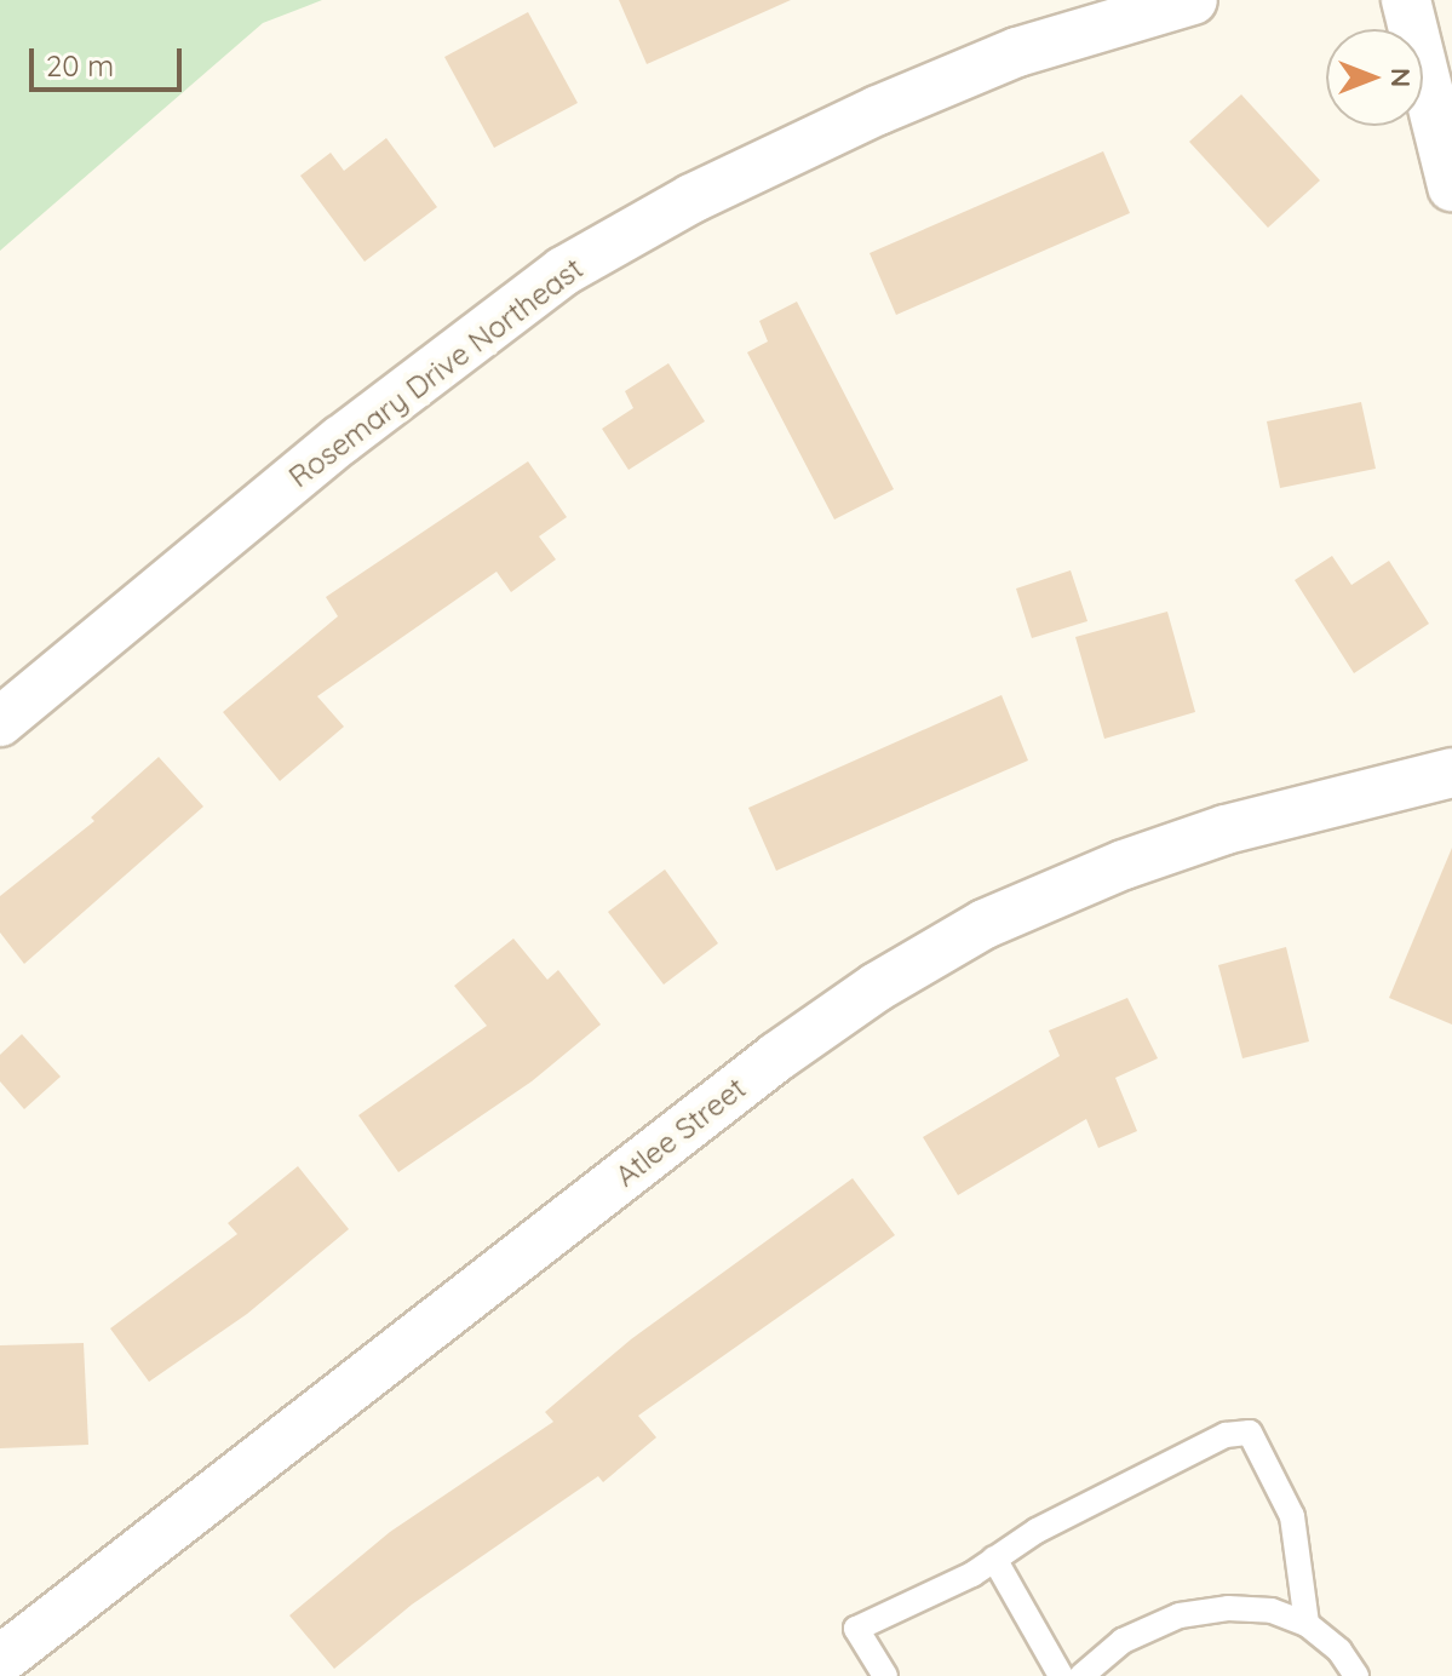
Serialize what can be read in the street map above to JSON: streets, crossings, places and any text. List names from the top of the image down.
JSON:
{
  "streets": {
    "street": ["Rosemary Drive Northeast", "Atlee Street"]
  },
  "scale_bar": "20 m",
  "north": "right"
}
